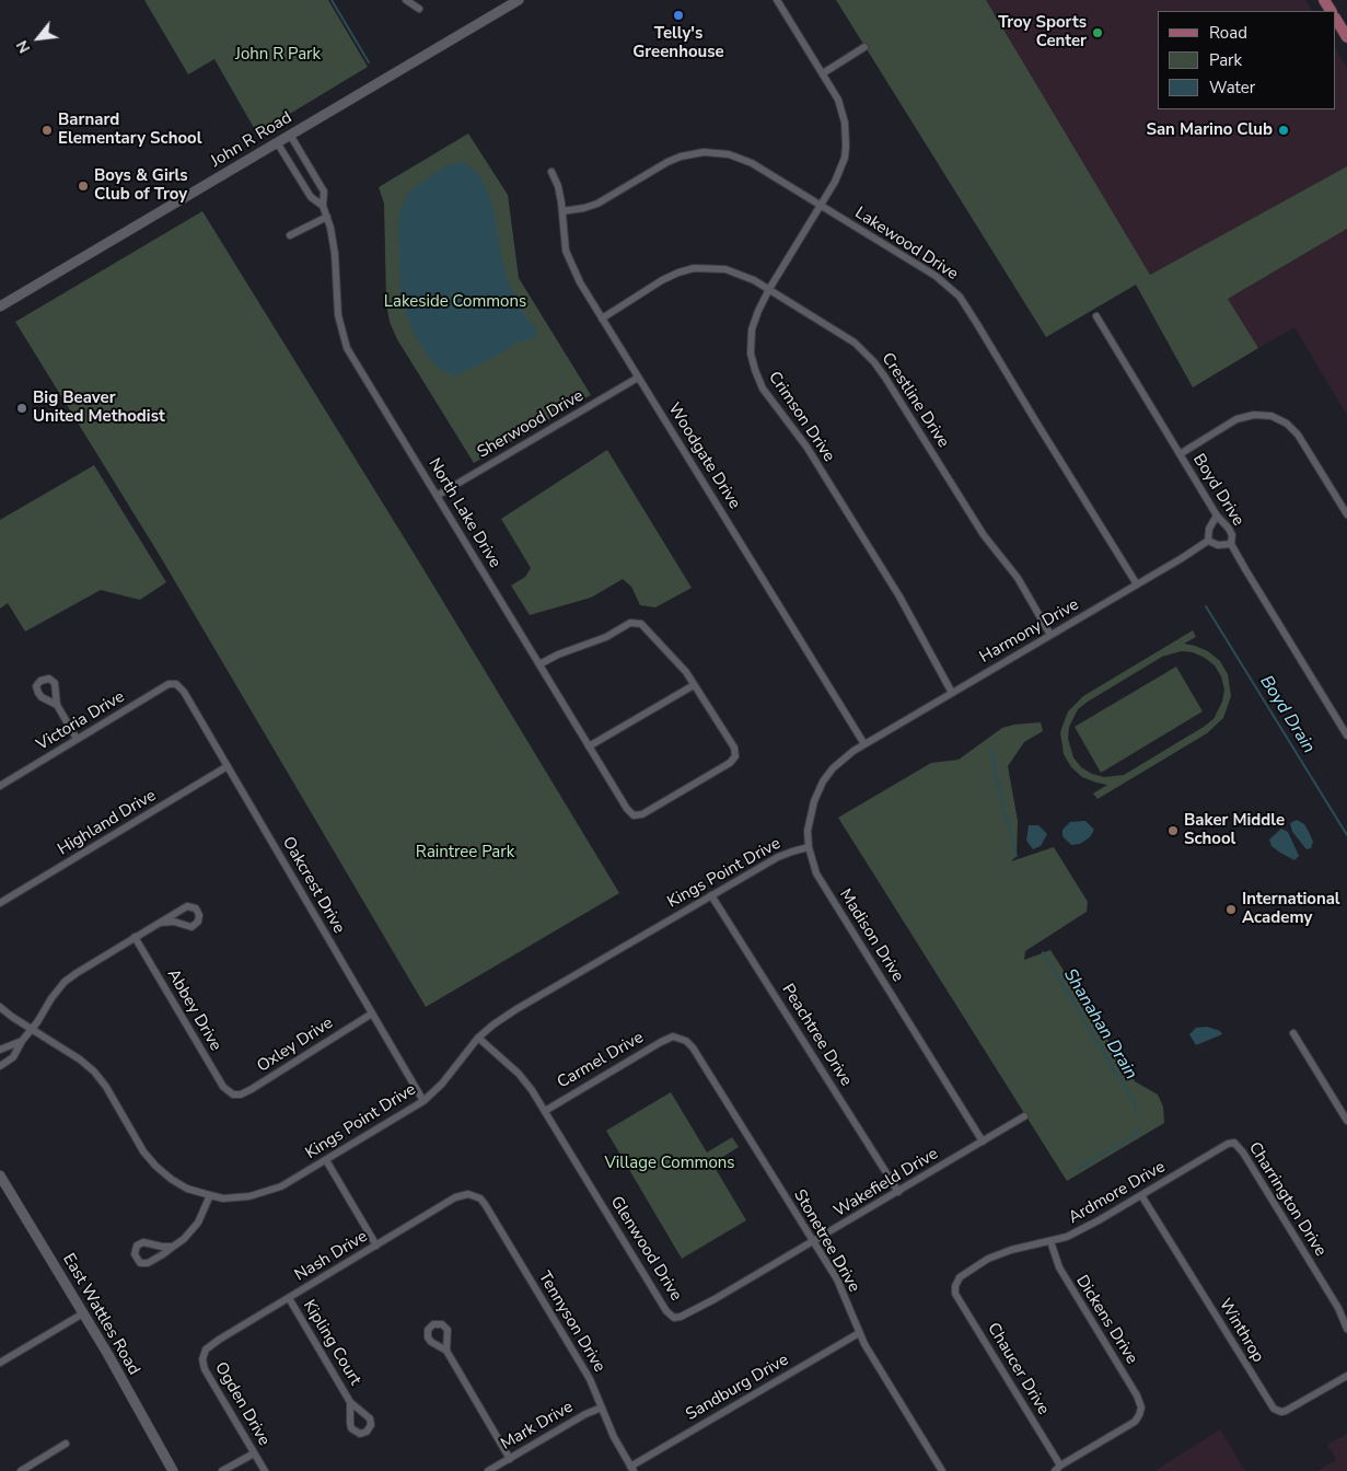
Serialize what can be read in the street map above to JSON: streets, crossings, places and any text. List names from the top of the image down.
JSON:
{
  "streets": {
    "main road": ["John R Road", "East Wattles Road"],
    "street": [
      "Lakewood Drive",
      "Crestline Drive",
      "Crimson Drive",
      "Sherwood Drive",
      "Woodgate Drive",
      "Boyd Drive",
      "North Lake Drive",
      "Harmony Drive",
      "Victoria Drive",
      "Highland Drive",
      "Kings Point Drive",
      "Oakcrest Drive",
      "Madison Drive",
      "Abbey Drive",
      "Peachtree Drive",
      "Oxley Drive",
      "Carmel Drive",
      "Wakefield Drive",
      "Ardmore Drive",
      "Charrington Drive",
      "Stonetree Drive",
      "Glenwood Drive",
      "Nash Drive",
      "Dickens Drive",
      "Tennyson Drive",
      "Winthrop",
      "Kipling Court",
      "Chaucer Drive",
      "Sandburg Drive",
      "Ogden Drive",
      "Mark Drive"
    ]
  },
  "crossings": [
    ["John R Road", "North Lake Drive"],
    ["Lakewood Drive", "Crimson Drive"],
    ["Lakewood Drive", "Woodgate Drive"],
    ["Lakewood Drive", "Harmony Drive"],
    ["Crestline Drive", "Crimson Drive"],
    ["Crestline Drive", "Woodgate Drive"],
    ["Crestline Drive", "Harmony Drive"],
    ["Crimson Drive", "Harmony Drive"],
    ["Sherwood Drive", "Woodgate Drive"],
    ["Sherwood Drive", "North Lake Drive"],
    ["Woodgate Drive", "Harmony Drive"],
    ["Woodgate Drive", "Madison Drive"],
    ["Harmony Drive", "Madison Drive"],
    ["Victoria Drive", "Oakcrest Drive"],
    ["Highland Drive", "Oakcrest Drive"],
    ["Kings Point Drive", "Oakcrest Drive"],
    ["Kings Point Drive", "Madison Drive"],
    ["Kings Point Drive", "Peachtree Drive"],
    ["Kings Point Drive", "Glenwood Drive"],
    ["Oakcrest Drive", "Oxley Drive"],
    ["Madison Drive", "Wakefield Drive"],
    ["Abbey Drive", "Oxley Drive"],
    ["Peachtree Drive", "Wakefield Drive"],
    ["Carmel Drive", "Stonetree Drive"],
    ["Carmel Drive", "Glenwood Drive"],
    ["Wakefield Drive", "Stonetree Drive"],
    ["Wakefield Drive", "Glenwood Drive"],
    ["Ardmore Drive", "Charrington Drive"],
    ["Ardmore Drive", "Dickens Drive"],
    ["Ardmore Drive", "Winthrop"],
    ["Ardmore Drive", "Chaucer Drive"],
    ["Stonetree Drive", "Sandburg Drive"],
    ["Nash Drive", "Tennyson Drive"],
    ["Nash Drive", "Kipling Court"],
    ["Nash Drive", "Ogden Drive"],
    ["Dickens Drive", "Chaucer Drive"],
    ["Tennyson Drive", "Sandburg Drive"],
    ["Tennyson Drive", "Mark Drive"]
  ],
  "water": ["Boyd Drain", "Shanahan Drain"],
  "parks": [
    "John R Park",
    "Lakeside Commons",
    "Raintree Park",
    "Village Commons"
  ],
  "places": [
    "Telly's Greenhouse",
    "Troy Sports Center",
    "Barnard Elementary School",
    "San Marino Club",
    "Boys & Girls Club of Troy",
    "Big Beaver United Methodist",
    "Baker Middle School",
    "International Academy"
  ],
  "legend": ["Road", "Park", "Water"],
  "north": "bottom left"
}
